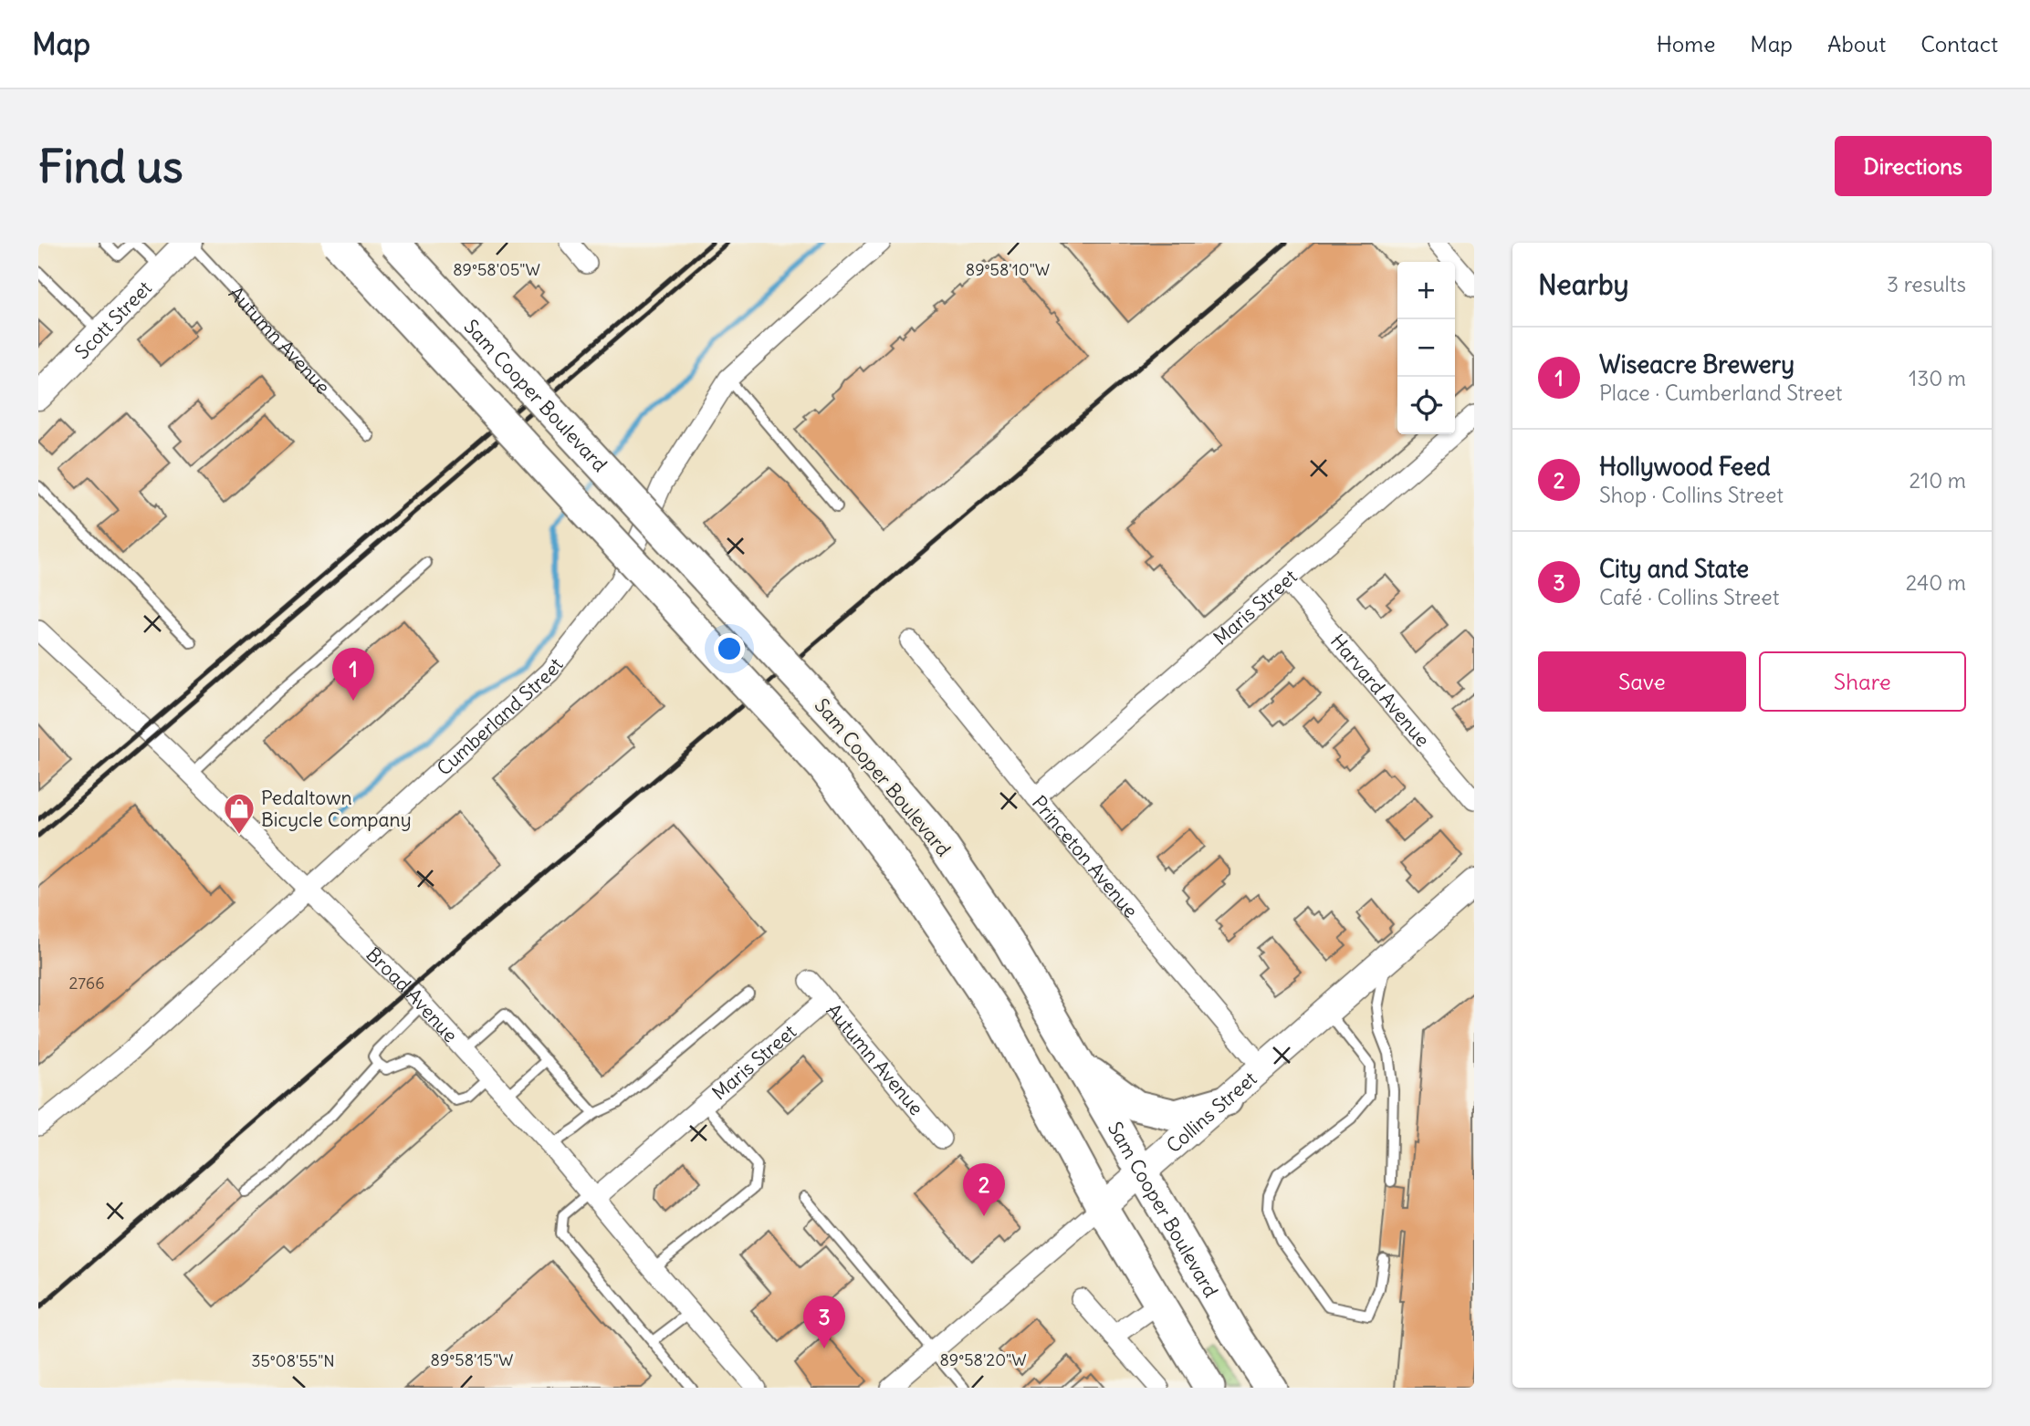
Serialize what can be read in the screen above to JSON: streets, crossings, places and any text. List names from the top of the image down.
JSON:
{
  "streets": {
    "main road": ["Sam Cooper Boulevard"],
    "street": [
      "Scott Street",
      "Autumn Avenue",
      "Maris Street",
      "Harvard Avenue",
      "Cumberland Street",
      "Princeton Avenue",
      "Broad Avenue",
      "Collins Street"
    ]
  },
  "crossings": [
    ["Scott Street", "Autumn Avenue"],
    ["Autumn Avenue", "Maris Street"],
    ["Sam Cooper Boulevard", "Collins Street"],
    ["Maris Street", "Harvard Avenue"],
    ["Maris Street", "Princeton Avenue"],
    ["Maris Street", "Broad Avenue"],
    ["Cumberland Street", "Broad Avenue"],
    ["Princeton Avenue", "Collins Street"]
  ],
  "places": {
    "shop": ["Pedaltown Bicycle Company"]
  },
  "house_numbers": ["2766"],
  "page": {
    "header": "Map",
    "nav": [
      "Home",
      "Map",
      "About",
      "Contact"
    ],
    "buttons": [
      "Directions",
      ["Save", "Share"]
    ],
    "title": "Find us",
    "heading": ["Nearby", "3 results"],
    "map_buttons": ["+", "−"],
    "list": [
      {
        "mark": "1",
        "name": "Wiseacre Brewery",
        "note": "Place · Cumberland Street",
        "value": "130 m"
      },
      {
        "mark": "2",
        "name": "Hollywood Feed",
        "note": "Shop · Collins Street",
        "value": "210 m"
      },
      {
        "mark": "3",
        "name": "City and State",
        "note": "Café · Collins Street",
        "value": "240 m"
      }
    ],
    "pins": ["1", "2", "3"]
  },
  "coordinates": [
    "89°58'05\"W",
    "89°58'10\"W",
    "89°58'15\"W",
    "89°58'20\"W",
    "35°08'55\"N"
  ]
}
